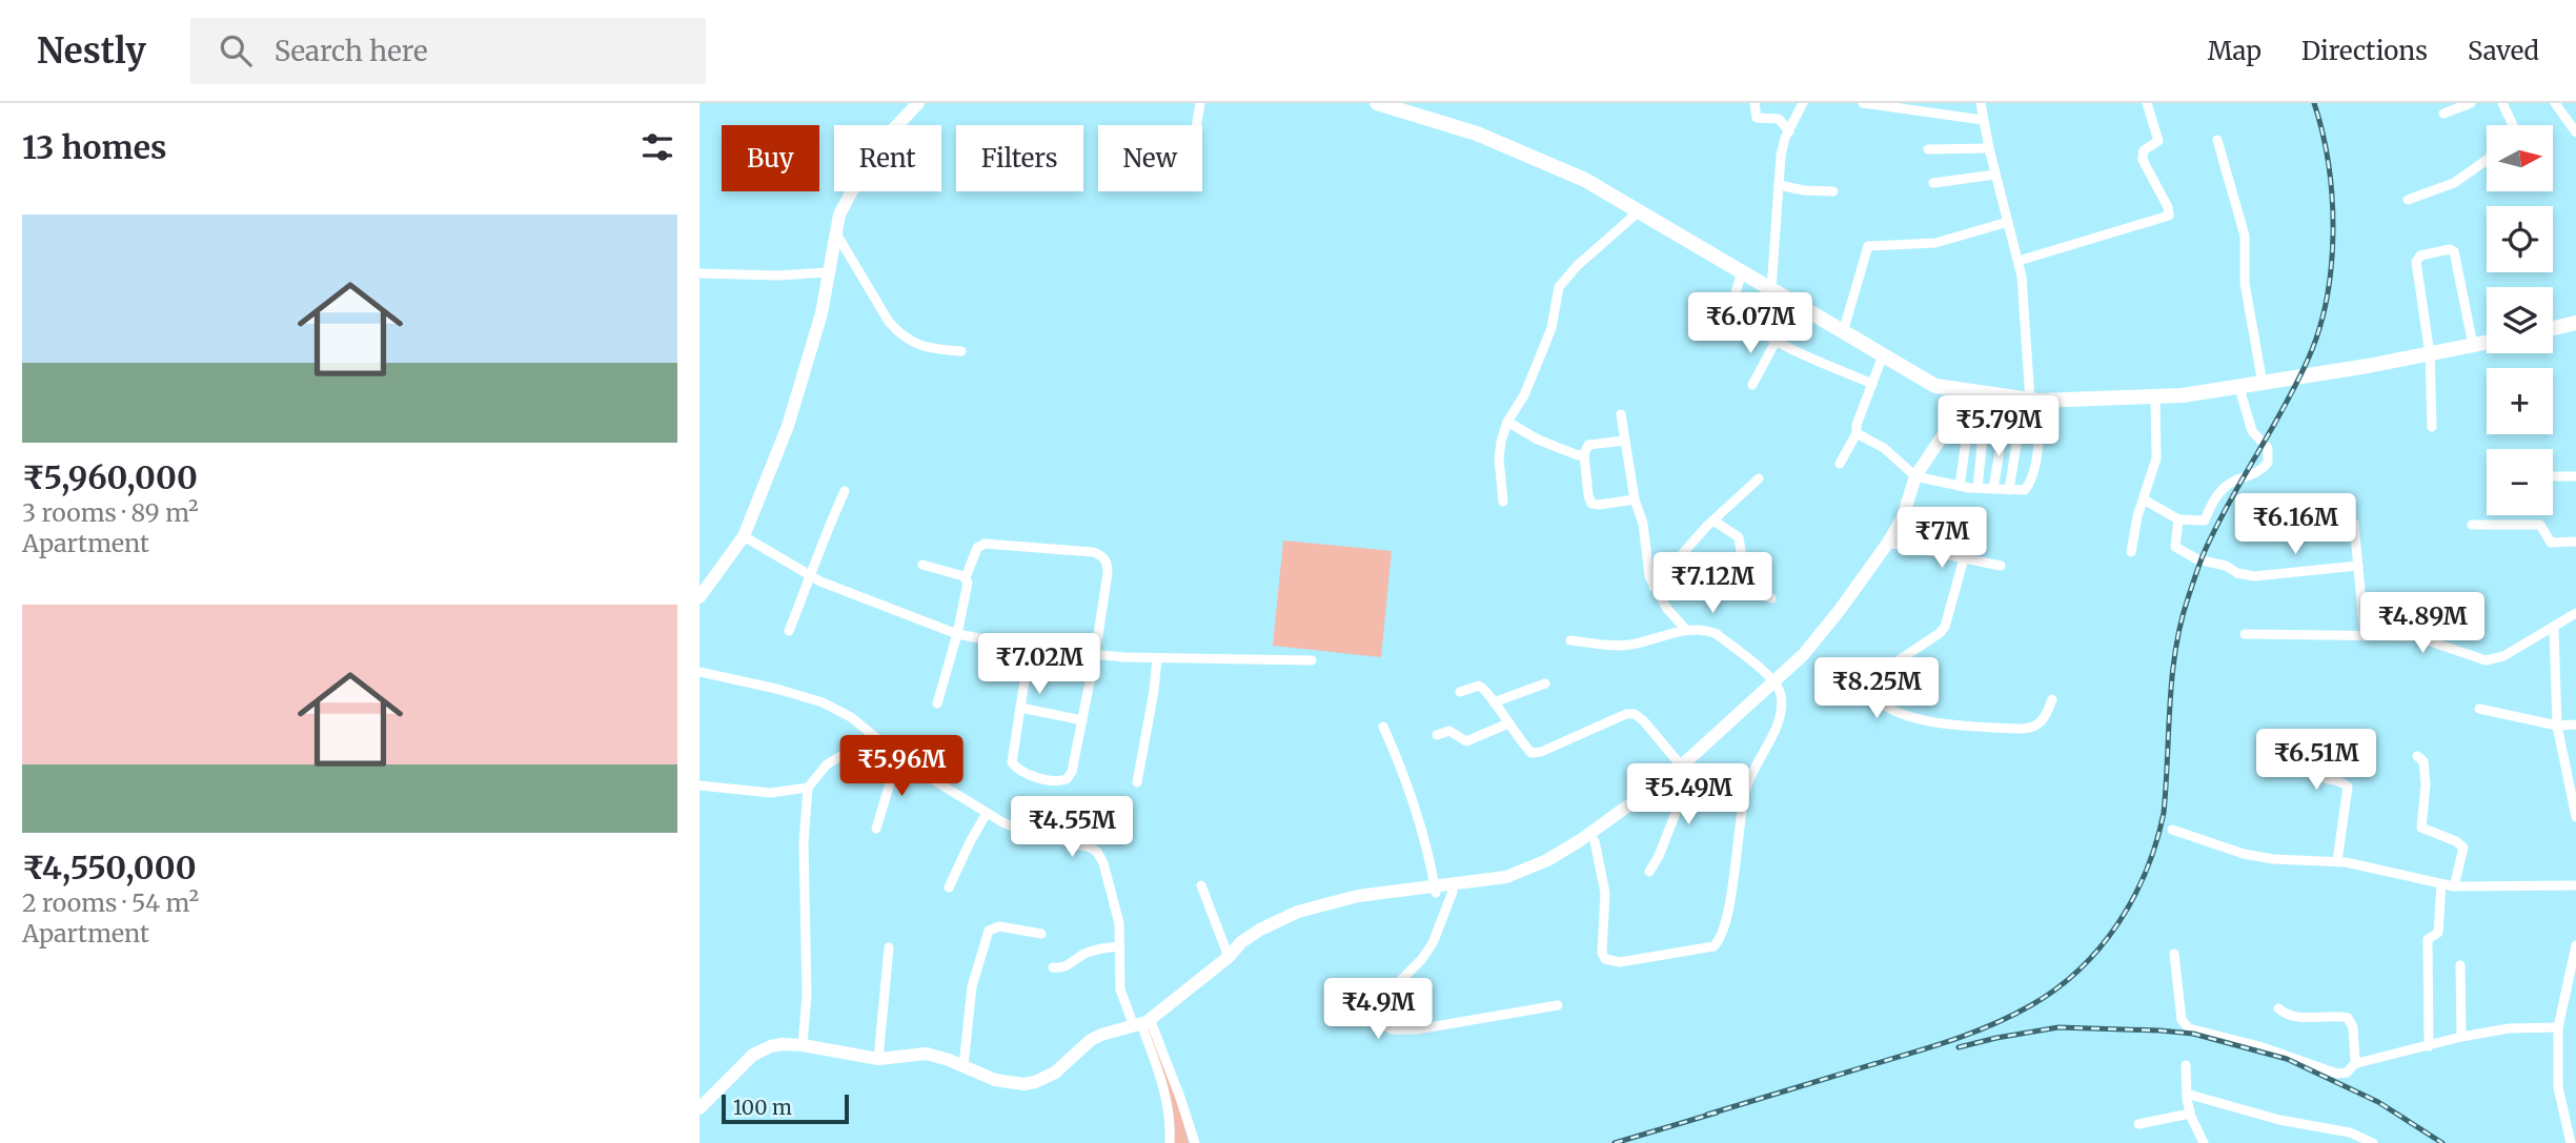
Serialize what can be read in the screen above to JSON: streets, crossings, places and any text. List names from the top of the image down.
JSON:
{
  "scale_bar": "100 m",
  "north": "right",
  "page": {
    "header": "Nestly",
    "search": "Search here",
    "nav": ["Map", "Directions", "Saved"],
    "heading": "13 homes",
    "map_buttons": ["+", "−"],
    "chip": [
      "Buy",
      "Rent",
      "Filters",
      "New"
    ],
    "list": [
      {
        "name": "₹5,960,000",
        "note": "3 rooms · 89 m² · Apartment"
      },
      {
        "name": "₹4,550,000",
        "note": "2 rooms · 54 m² · Apartment"
      }
    ],
    "price": [
      "₹6.07M",
      "₹5.79M",
      "₹6.16M",
      "₹7M",
      "₹7.12M",
      "₹4.89M",
      "₹7.02M",
      "₹8.25M",
      "₹6.51M",
      "₹5.96M",
      "₹5.49M",
      "₹4.55M",
      "₹4.9M"
    ],
    "scale": "100 m"
  }
}
